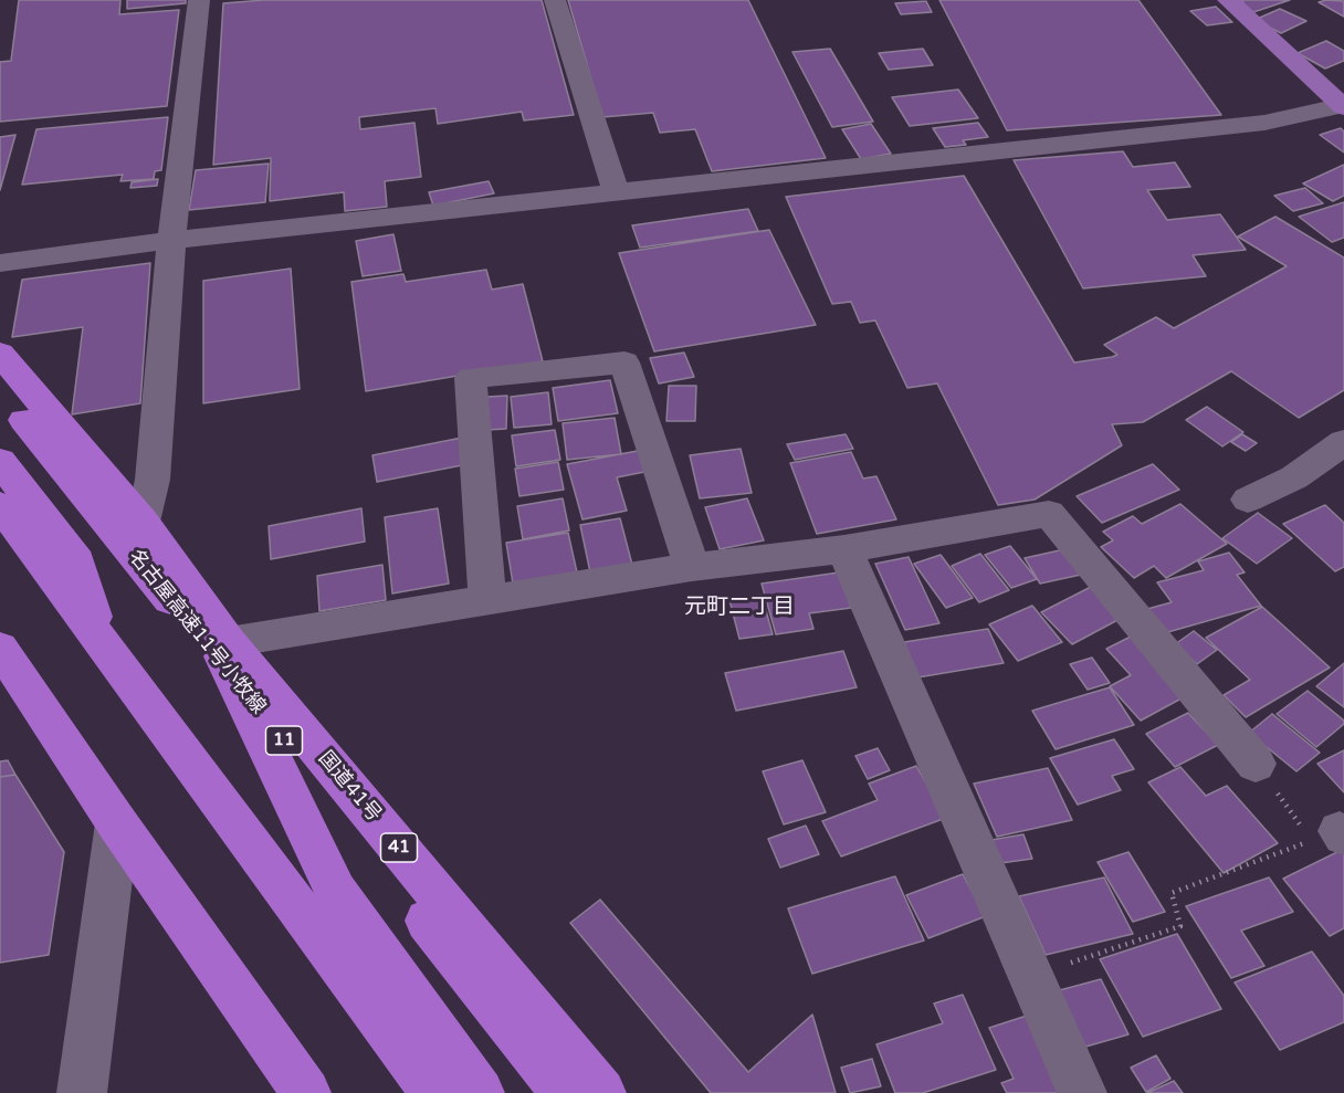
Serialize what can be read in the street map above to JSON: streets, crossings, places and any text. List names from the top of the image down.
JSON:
{
  "streets": {
    "highway": [
      "名古屋高速11号小牧線",
      "11",
      "国道41号",
      "41"
    ]
  },
  "districts": ["元町二丁目"]
}
